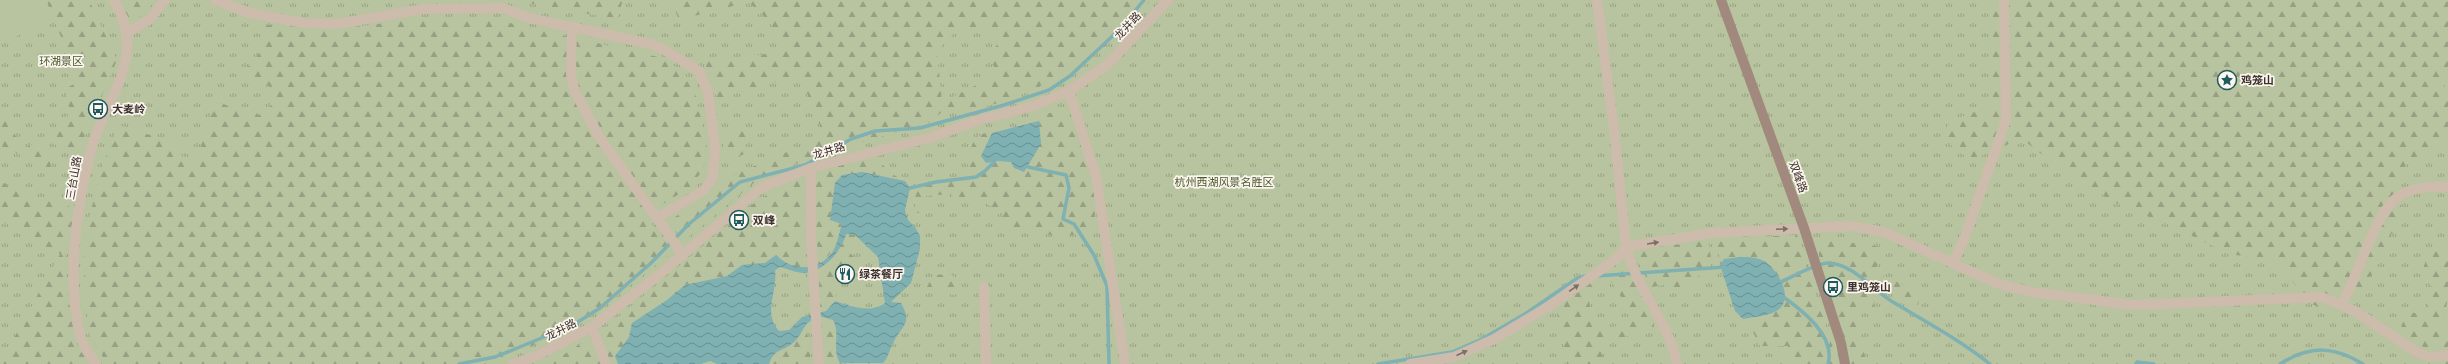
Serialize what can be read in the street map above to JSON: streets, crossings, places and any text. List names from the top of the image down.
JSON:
{
  "streets": {
    "main road": ["双峰路"],
    "street": ["龙井路", "三台山路"]
  },
  "parks": ["环湖景区", "杭州西湖风景名胜区"],
  "places": {
    "place": ["鸡笼山"],
    "bus stop": ["大麦岭", "双峰", "里鸡笼山"],
    "restaurant": ["绿茶餐厅"]
  }
}
